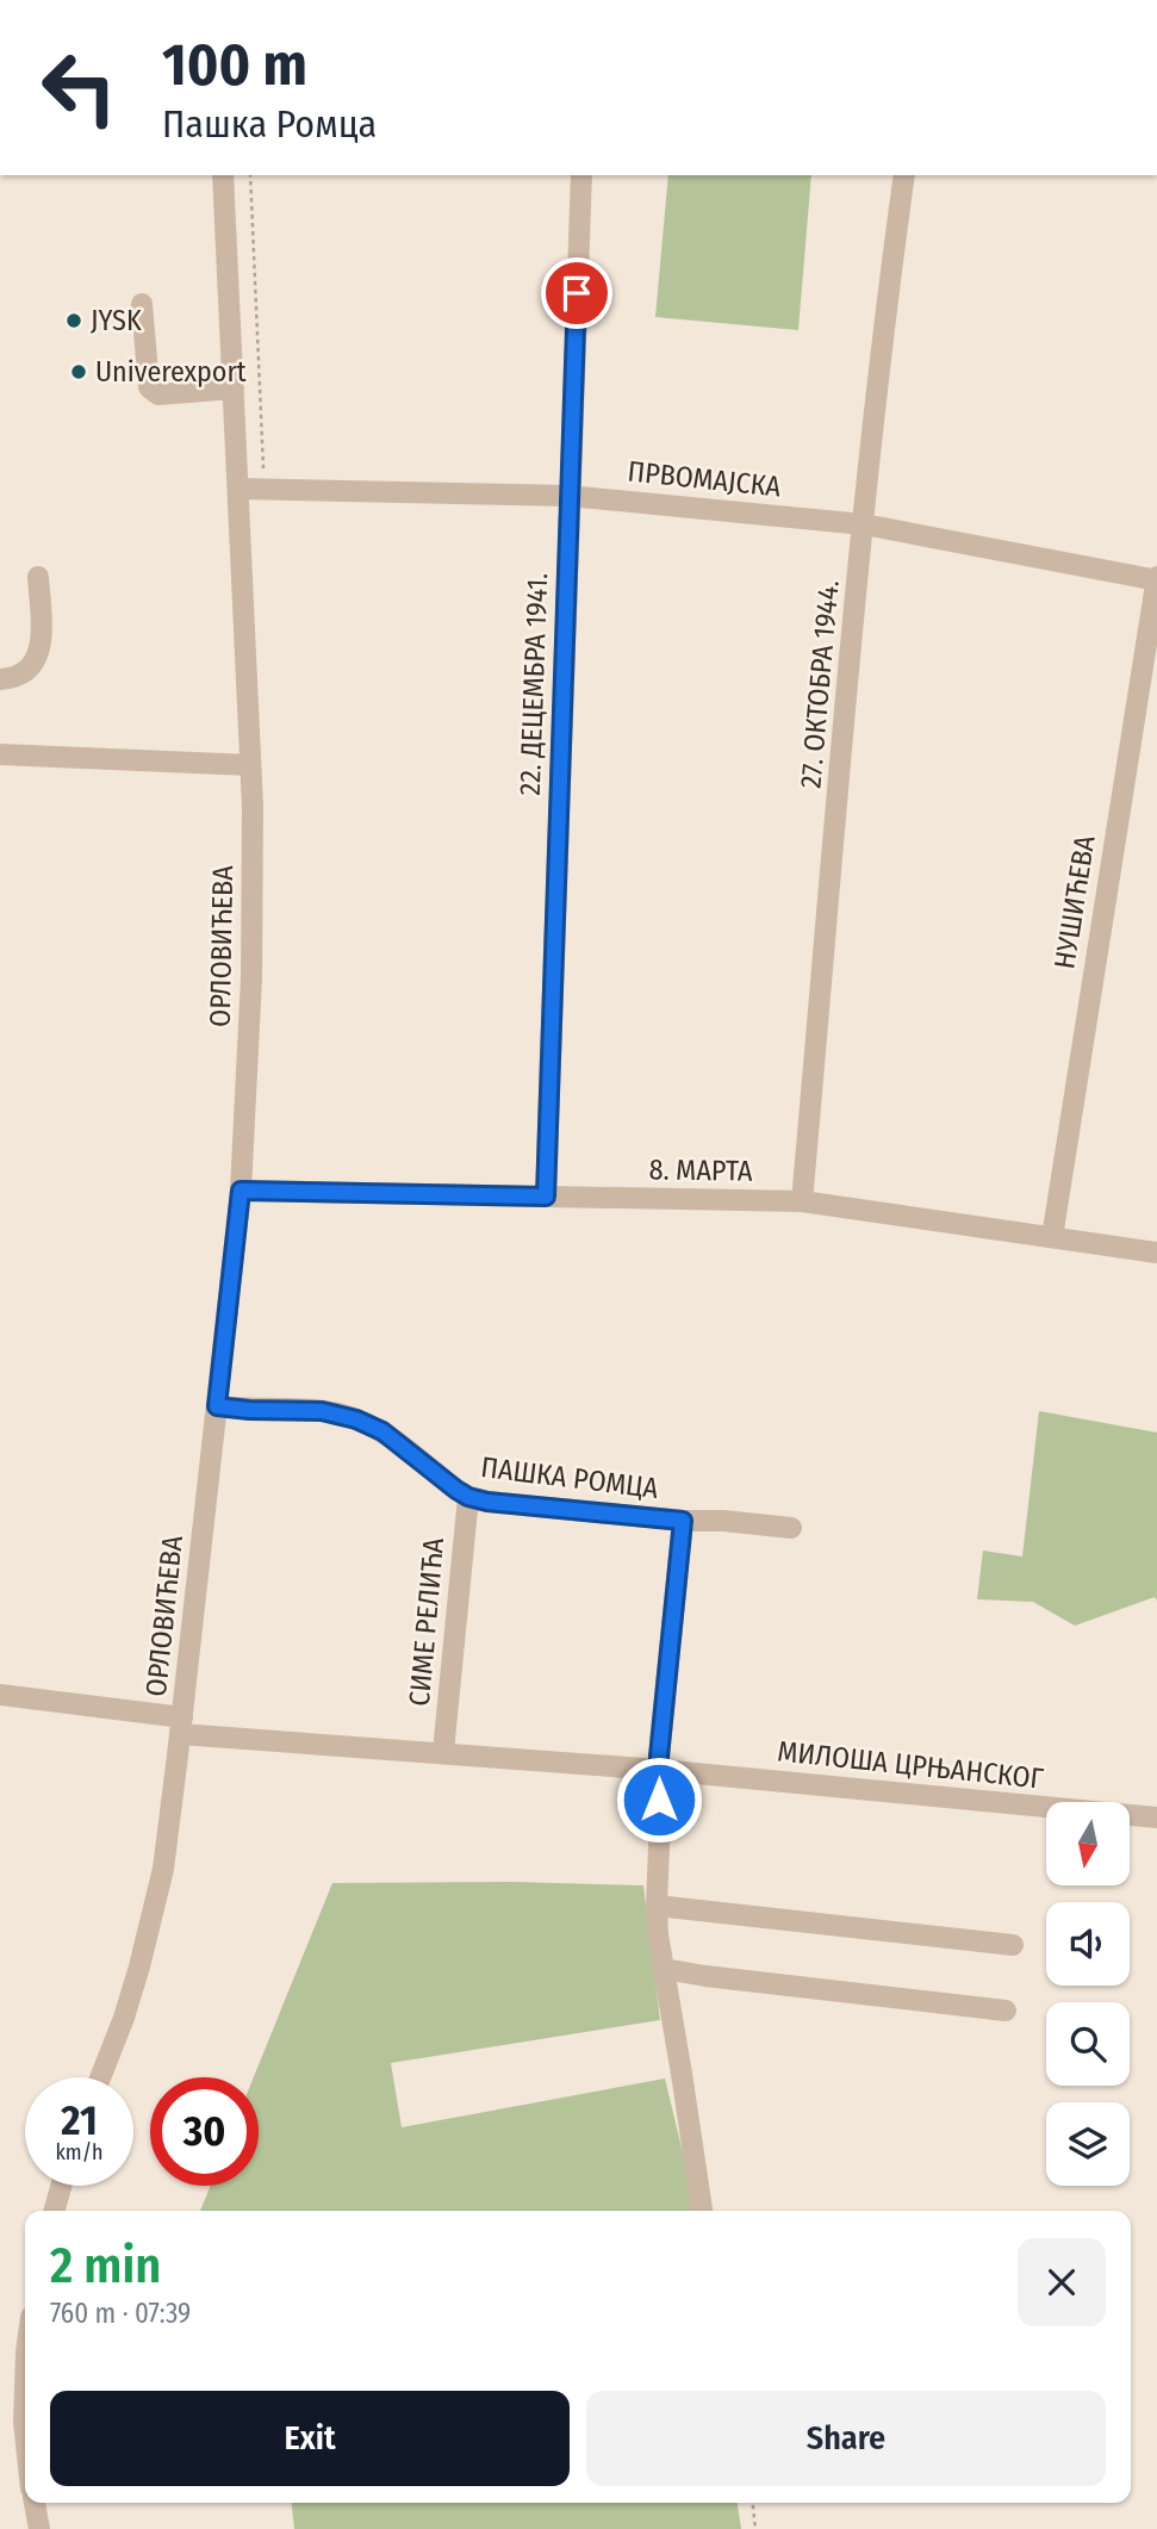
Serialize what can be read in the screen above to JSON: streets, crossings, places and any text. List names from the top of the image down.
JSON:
{
  "streets": {
    "street": [
      "ПРВОМАЈСКА",
      "22. ДЕЦЕМБРА 1941.",
      "27. ОКТОБРА 1944.",
      "НУШИЋЕВА",
      "ОРЛОВИЋЕВА",
      "8. МАРТА",
      "ПАШКА РОМЦА",
      "СИМЕ РЕЛИЋА",
      "МИЛОША ЦРЊАНСКОГ"
    ]
  },
  "crossings": [
    ["ПРВОМАЈСКА", "22. ДЕЦЕМБРА 1941."],
    ["ПРВОМАЈСКА", "27. ОКТОБРА 1944."],
    ["ПРВОМАЈСКА", "НУШИЋЕВА"],
    ["ПРВОМАЈСКА", "ОРЛОВИЋЕВА"],
    ["22. ДЕЦЕМБРА 1941.", "8. МАРТА"],
    ["27. ОКТОБРА 1944.", "8. МАРТА"],
    ["НУШИЋЕВА", "8. МАРТА"],
    ["ОРЛОВИЋЕВА", "8. МАРТА"],
    ["ОРЛОВИЋЕВА", "ПАШКА РОМЦА"],
    ["ОРЛОВИЋЕВА", "МИЛОША ЦРЊАНСКОГ"],
    ["ПАШКА РОМЦА", "СИМЕ РЕЛИЋА"],
    ["СИМЕ РЕЛИЋА", "МИЛОША ЦРЊАНСКОГ"]
  ],
  "places": ["JYSK", "Univerexport"],
  "north": "bottom",
  "page": {
    "turn": ["100 m", "Пашка Ромца"],
    "speed": "21 km/h",
    "limit": "30",
    "heading": ["2 min", "760 m · 07:39"],
    "buttons": ["Exit", "Share"]
  }
}
